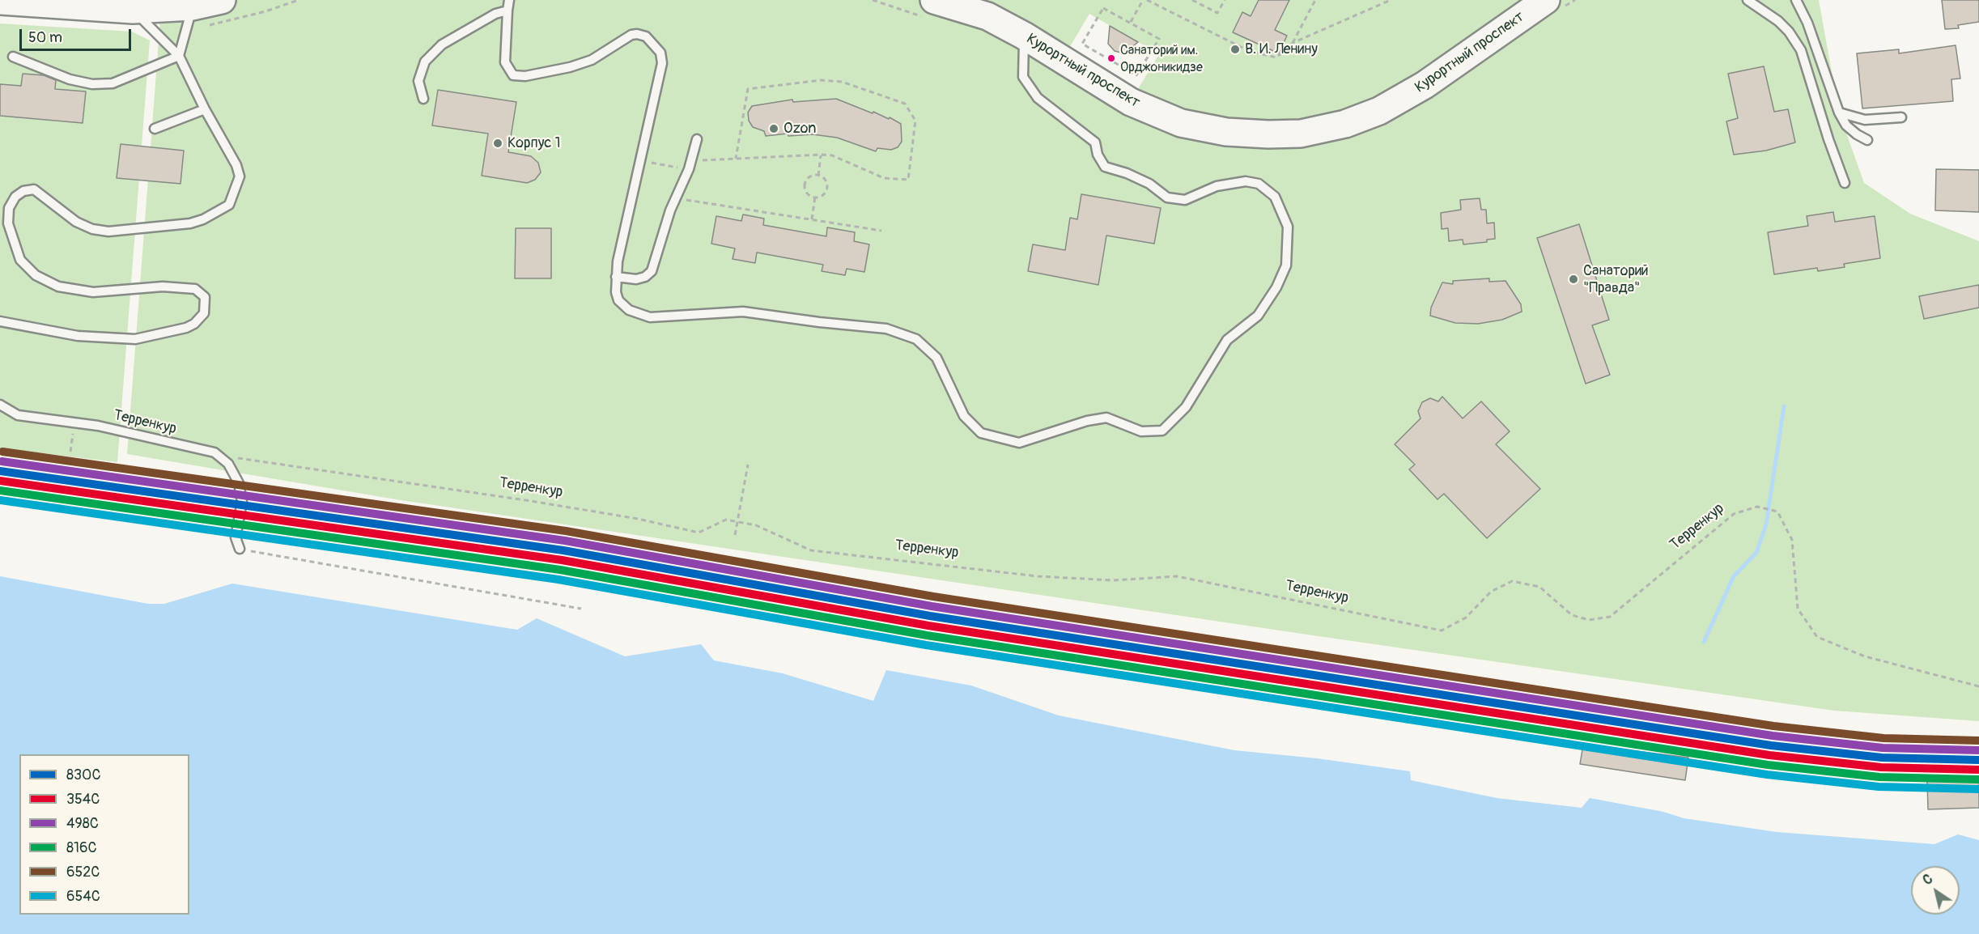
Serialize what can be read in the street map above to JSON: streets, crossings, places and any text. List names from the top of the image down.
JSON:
{
  "streets": {
    "main road": ["Курортный проспект"],
    "lane": ["Терренкур"]
  },
  "places": [
    "В. И. Ленину",
    "Санаторий им. Орджоникидзе",
    "Ozon",
    "Корпус 1",
    "Санаторий \"Правда\""
  ],
  "lines": [
    "transit line 652С",
    "transit line 498С",
    "transit line 830С",
    "transit line 354С",
    "transit line 816С",
    "transit line 654С"
  ],
  "legend": [
    "830С",
    "354С",
    "498С",
    "816С",
    "652С",
    "654С"
  ],
  "scale_bar": "50 m",
  "north": "top left"
}
